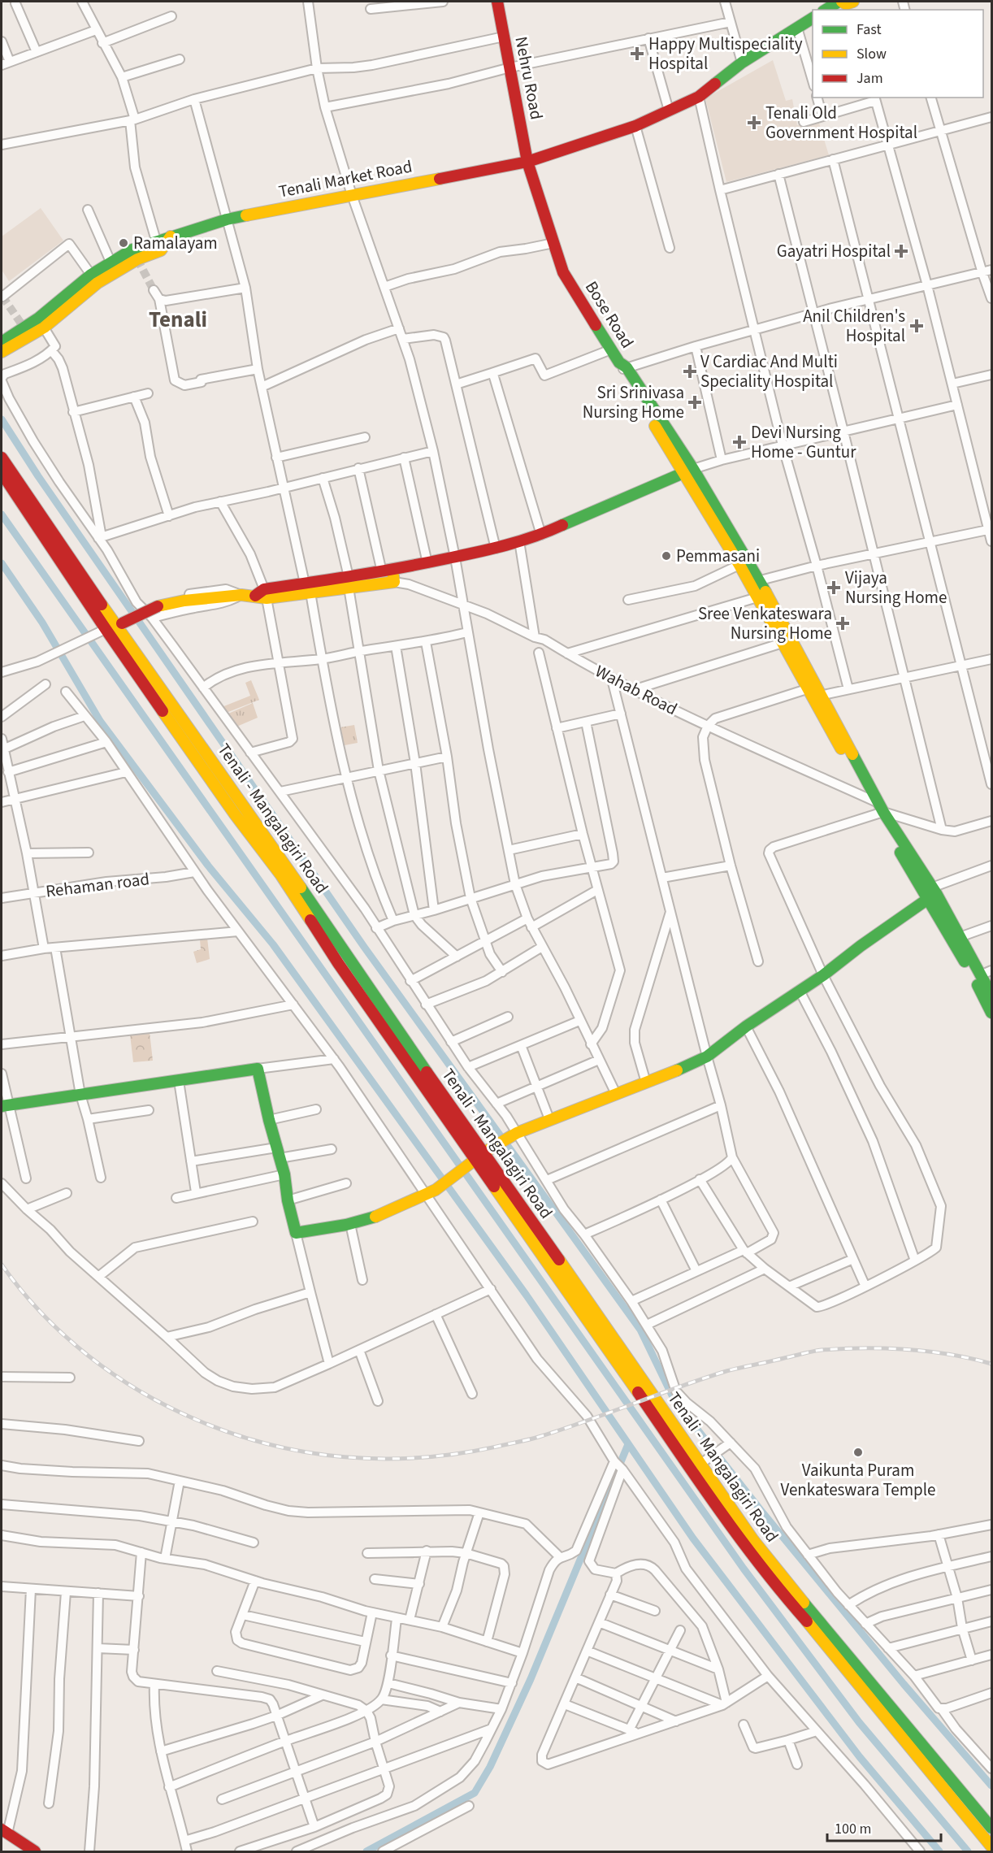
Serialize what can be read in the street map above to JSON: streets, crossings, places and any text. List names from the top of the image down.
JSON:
{
  "streets": {
    "main road": [
      "Nehru Road",
      "Tenali Market Road",
      "Bose Road",
      "Tenali - Mangalagiri Road"
    ],
    "street": ["Wahab Road", "Rehaman road"]
  },
  "crossings": [
    ["Nehru Road", "Tenali Market Road"],
    ["Nehru Road", "Bose Road"],
    ["Tenali Market Road", "Bose Road"]
  ],
  "districts": ["Tenali"],
  "places": {
    "health": [
      "Happy Multispeciality Hospital",
      "Tenali Old Government Hospital",
      "Gayatri Hospital",
      "Anil Children's Hospital",
      "V Cardiac And Multi Speciality Hospital",
      "Sri Srinivasa Nursing Home",
      "Devi Nursing Home - Guntur",
      "Vijaya Nursing Home",
      "Sree Venkateswara Nursing Home"
    ],
    "other": ["Ramalayam", "Pemmasani", "Vaikunta Puram Venkateswara Temple"]
  },
  "legend": ["Fast", "Slow", "Jam"],
  "scale_bar": "100 m"
}
